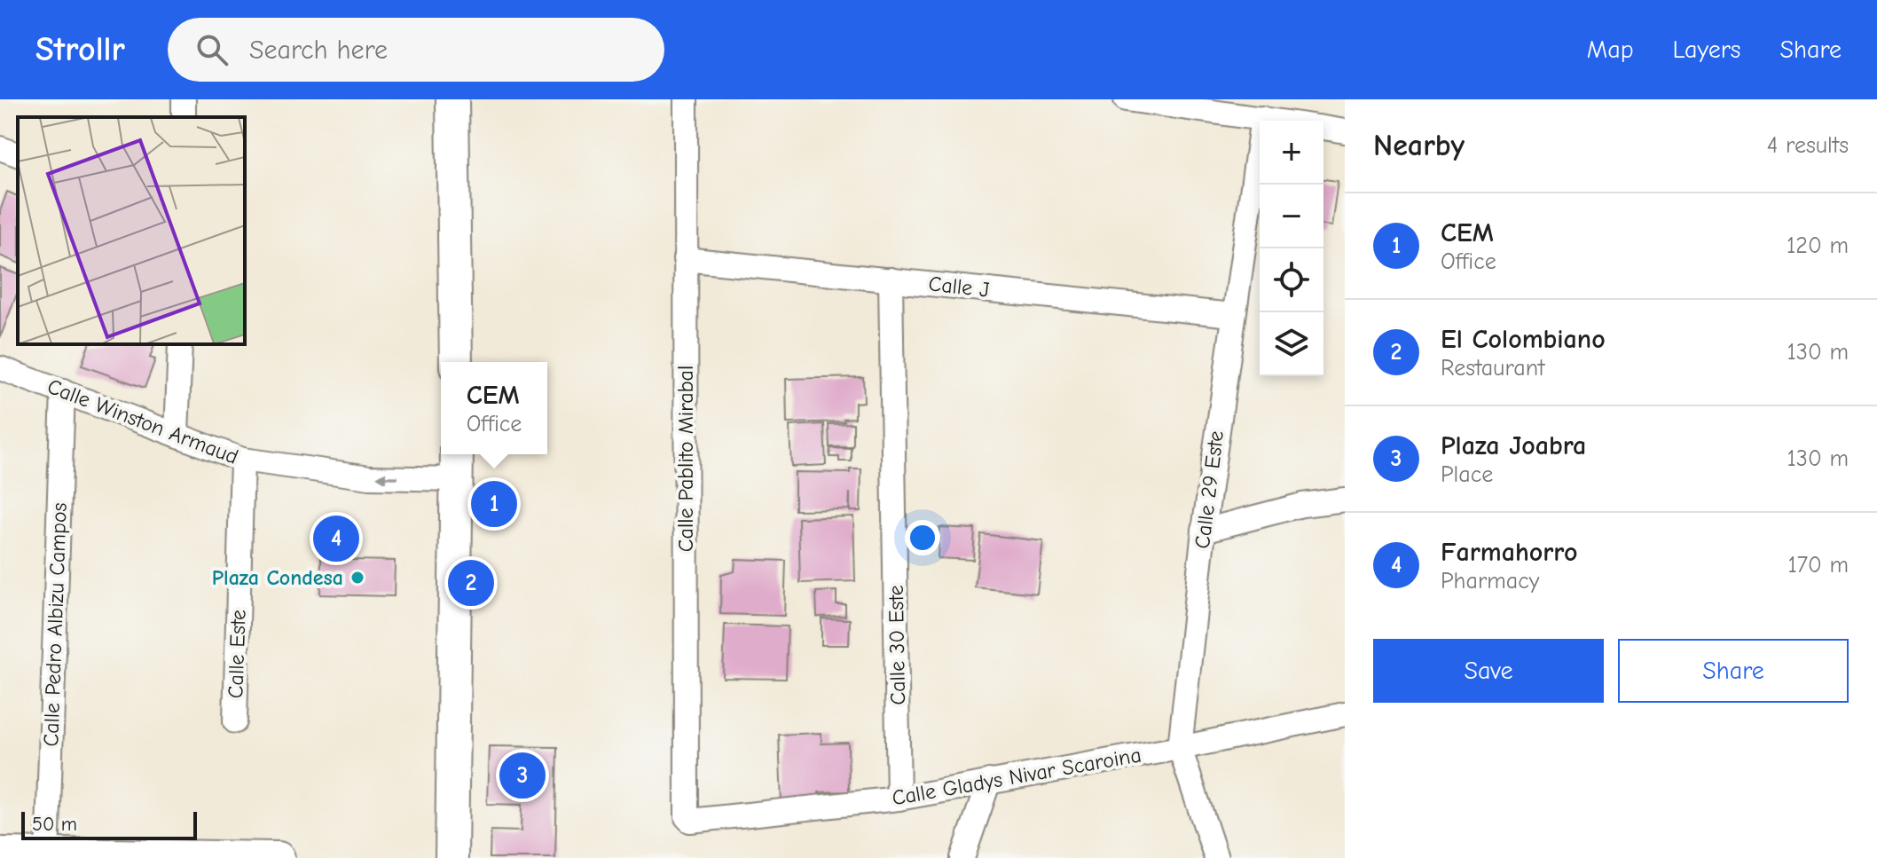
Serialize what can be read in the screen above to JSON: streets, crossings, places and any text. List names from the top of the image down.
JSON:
{
  "streets": {
    "street": [
      "Calle J",
      "Calle Winston Armaud",
      "Calle Pablito Mirabal",
      "Calle 29 Este",
      "Calle Pedro Albizu Campos",
      "Calle 30 Este",
      "Calle Este",
      "Calle Gladys Nivar Scaroina"
    ]
  },
  "crossings": [
    ["Calle J", "Calle Pablito Mirabal"],
    ["Calle J", "Calle 29 Este"],
    ["Calle J", "Calle 30 Este"],
    ["Calle Winston Armaud", "Calle Pedro Albizu Campos"],
    ["Calle Winston Armaud", "Calle Este"],
    ["Calle Pablito Mirabal", "Calle Gladys Nivar Scaroina"],
    ["Calle 29 Este", "Calle Gladys Nivar Scaroina"],
    ["Calle 30 Este", "Calle Gladys Nivar Scaroina"]
  ],
  "one_way": ["Calle Winston Armaud"],
  "places": ["Plaza Condesa"],
  "scale_bar": "50 m",
  "page": {
    "header": "Strollr",
    "search": "Search here",
    "nav": ["Map", "Layers", "Share"],
    "heading": ["Nearby", "4 results"],
    "map_buttons": ["+", "−"],
    "list": [
      {
        "mark": "1",
        "name": "CEM",
        "note": "Office",
        "value": "120 m"
      },
      {
        "mark": "2",
        "name": "El Colombiano",
        "note": "Restaurant",
        "value": "130 m"
      },
      {
        "mark": "3",
        "name": "Plaza Joabra",
        "note": "Place",
        "value": "130 m"
      },
      {
        "mark": "4",
        "name": "Farmahorro",
        "note": "Pharmacy",
        "value": "170 m"
      }
    ],
    "popup": ["CEM", "Office"],
    "pins": [
      "1",
      "4",
      "2",
      "3"
    ],
    "buttons": ["Save", "Share"],
    "scale": "50 m"
  }
}
